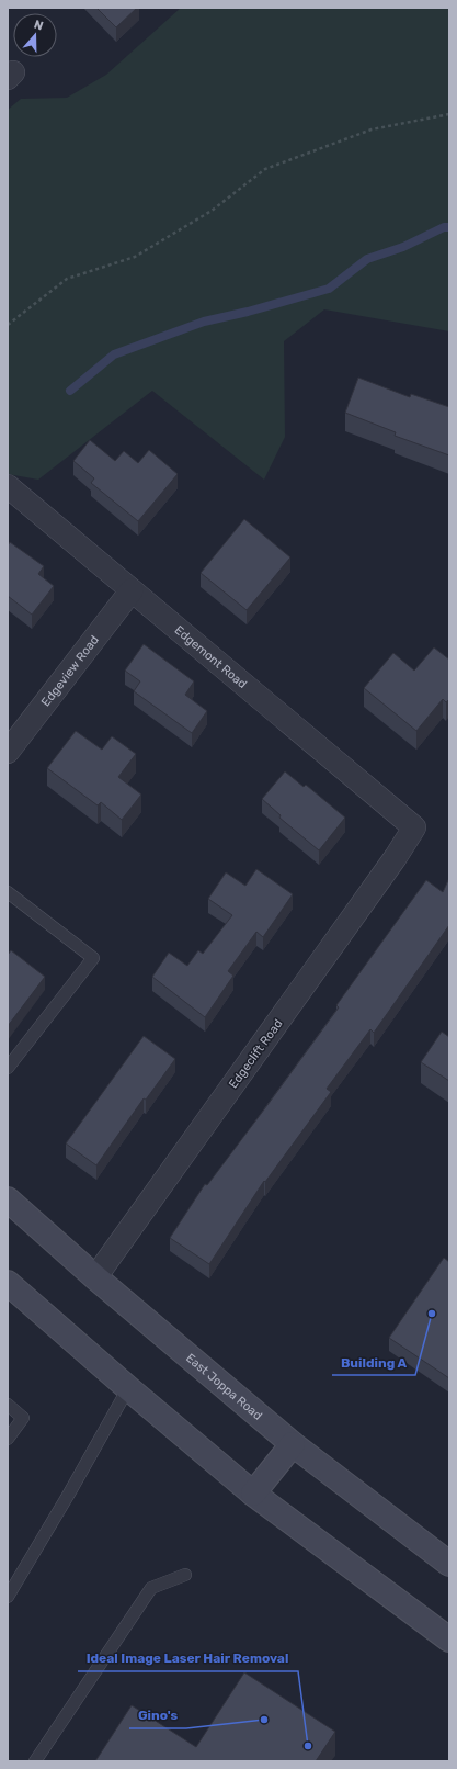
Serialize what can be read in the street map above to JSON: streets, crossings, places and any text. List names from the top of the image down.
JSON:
{
  "streets": {
    "main road": ["East Joppa Road"],
    "street": ["Edgemont Road", "Edgeview Road", "Edgeclift Road"]
  },
  "crossings": [
    ["Edgemont Road", "Edgeview Road"],
    ["Edgemont Road", "Edgeclift Road"],
    ["Edgeclift Road", "East Joppa Road"]
  ],
  "places": ["Building A", "Gino's", "Ideal Image Laser Hair Removal"],
  "north": "top"
}
